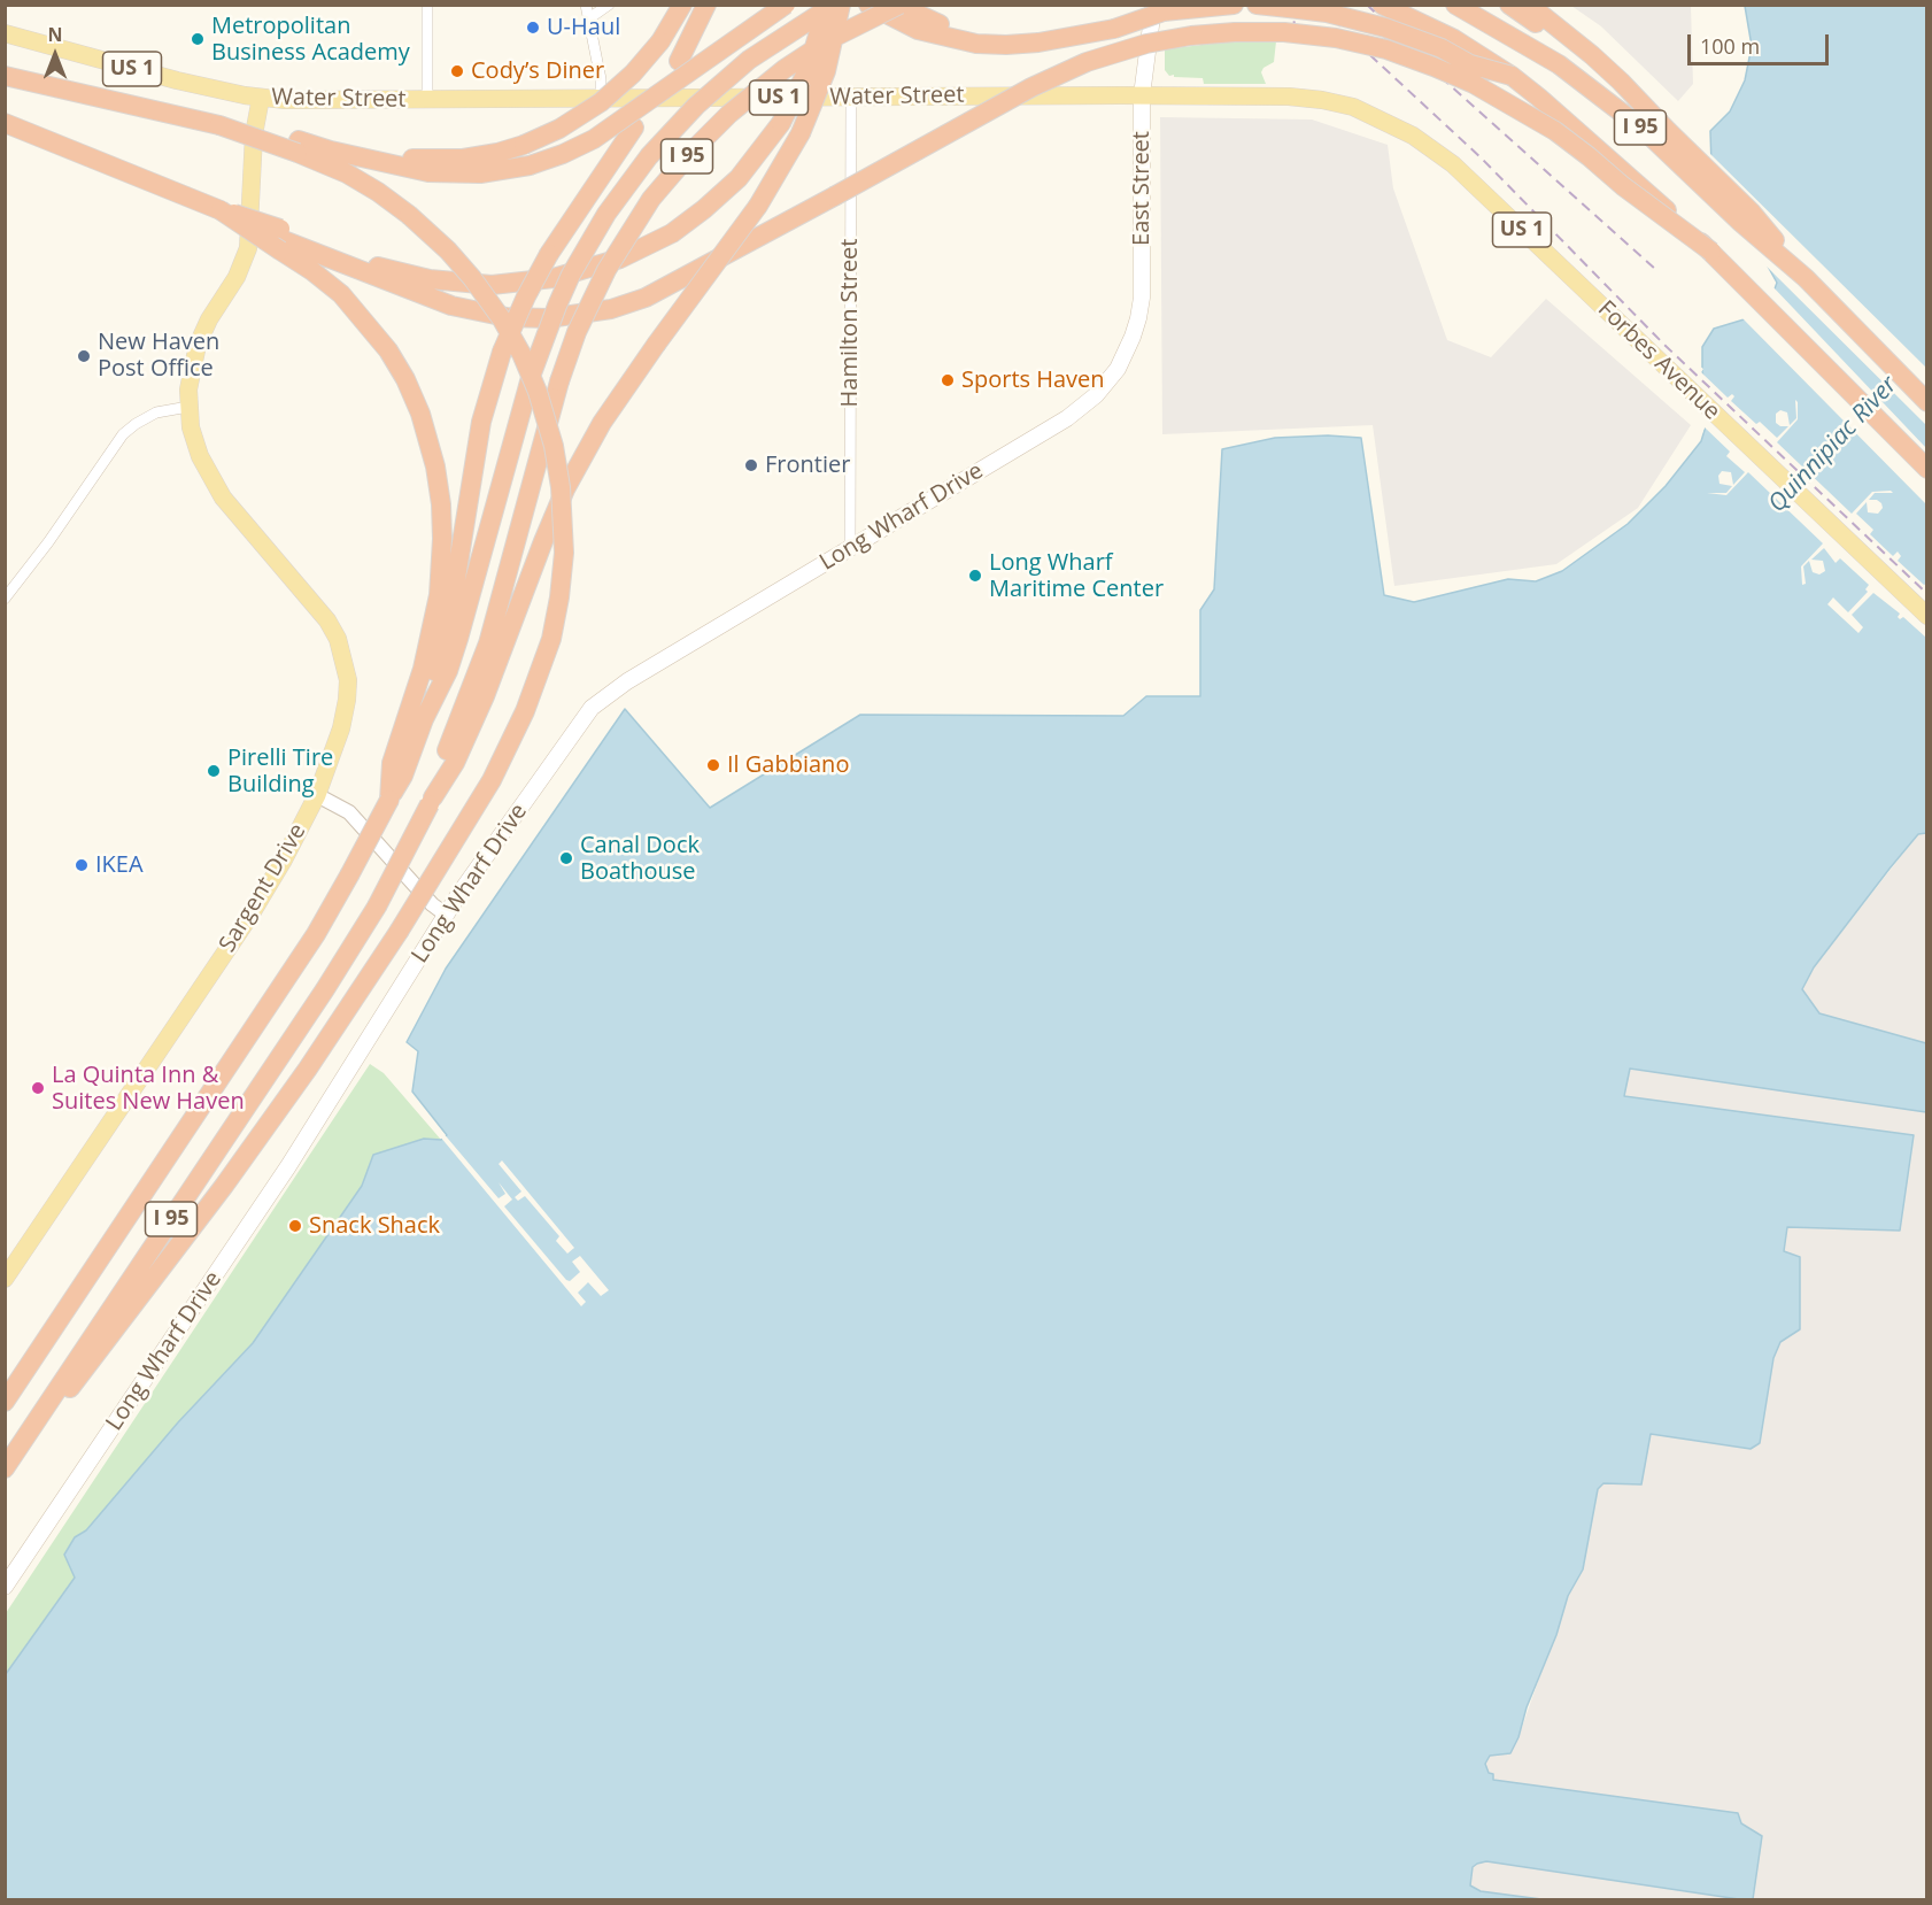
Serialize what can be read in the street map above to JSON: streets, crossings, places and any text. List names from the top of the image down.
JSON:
{
  "streets": {
    "highway": ["I 95"],
    "main road": [
      "US 1",
      "Water Street",
      "East Street",
      "Forbes Avenue",
      "Long Wharf Drive",
      "Sargent Drive"
    ],
    "street": ["Hamilton Street"]
  },
  "crossings": [
    ["Water Street", "East Street"],
    ["Water Street", "Hamilton Street"],
    ["Water Street", "Forbes Avenue"],
    ["Water Street", "Sargent Drive"],
    ["East Street", "Long Wharf Drive"],
    ["Hamilton Street", "Long Wharf Drive"]
  ],
  "water": ["Quinnipiac River"],
  "places": [
    "U-Haul",
    "Metropolitan Business Academy",
    "Cody’s Diner",
    "New Haven Post Office",
    "Sports Haven",
    "Frontier",
    "Long Wharf Maritime Center",
    "Il Gabbiano",
    "Pirelli Tire Building",
    "Canal Dock Boathouse",
    "IKEA",
    "La Quinta Inn & Suites New Haven",
    "Snack Shack"
  ],
  "scale_bar": "100 m",
  "north": "top"
}
